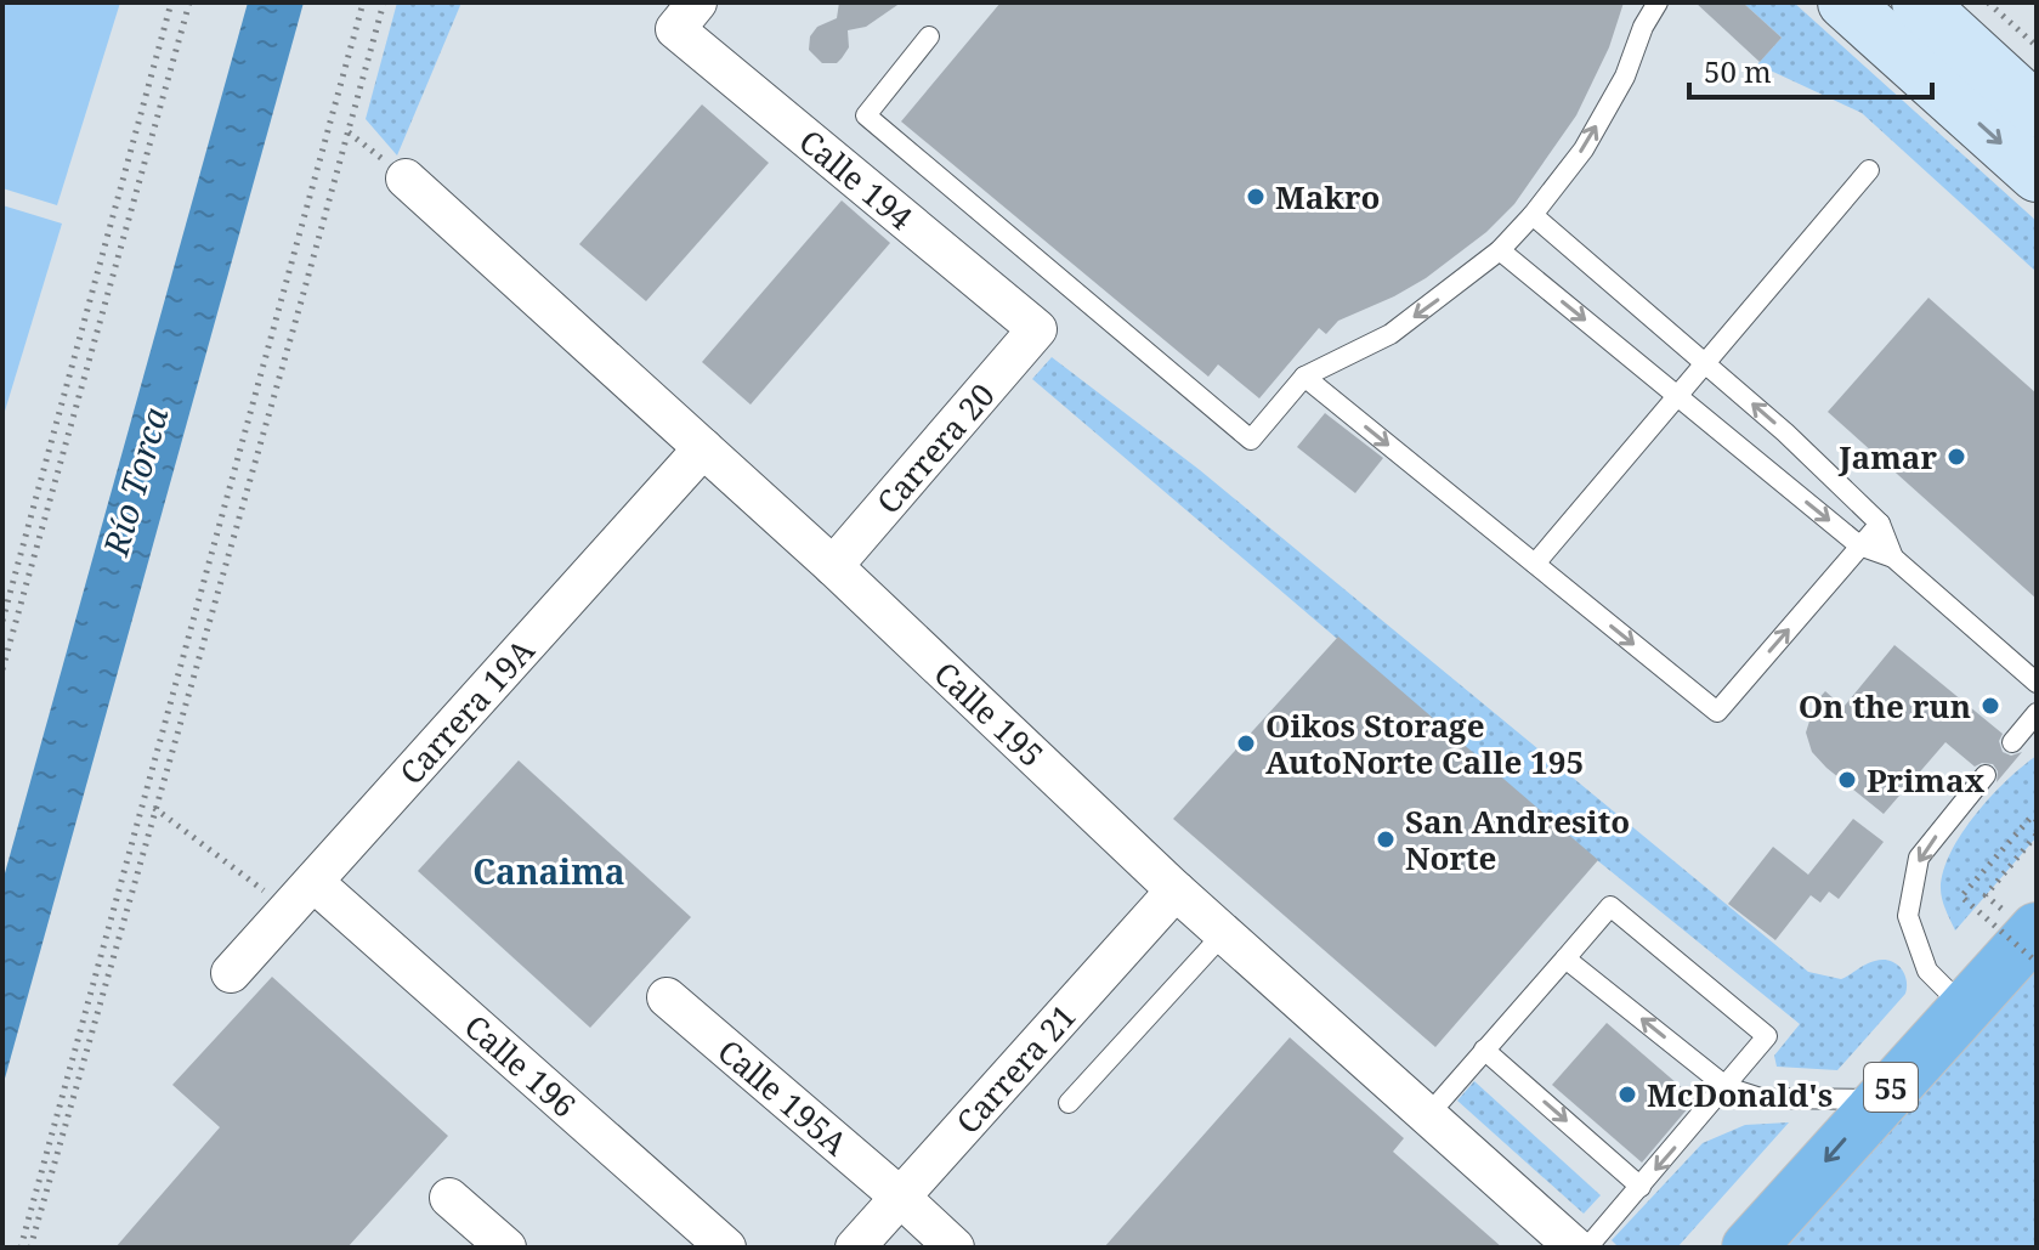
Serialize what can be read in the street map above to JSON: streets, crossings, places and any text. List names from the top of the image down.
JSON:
{
  "streets": {
    "highway": ["55"],
    "street": [
      "Calle 194",
      "Carrera 20",
      "Carrera 19A",
      "Calle 195",
      "Calle 196",
      "Carrera 21",
      "Calle 195A"
    ]
  },
  "crossings": [
    ["Calle 194", "Carrera 20"],
    ["Carrera 20", "Calle 195"],
    ["Carrera 19A", "Calle 195"],
    ["Carrera 19A", "Calle 196"],
    ["Calle 195", "Carrera 21"],
    ["Carrera 21", "Calle 195A"]
  ],
  "districts": ["Canaima"],
  "water": ["Río Torca"],
  "places": [
    "Makro",
    "Jamar",
    "On the run",
    "Oikos Storage AutoNorte Calle 195",
    "Primax",
    "San Andresito Norte",
    "McDonald's"
  ],
  "scale_bar": "50 m"
}
